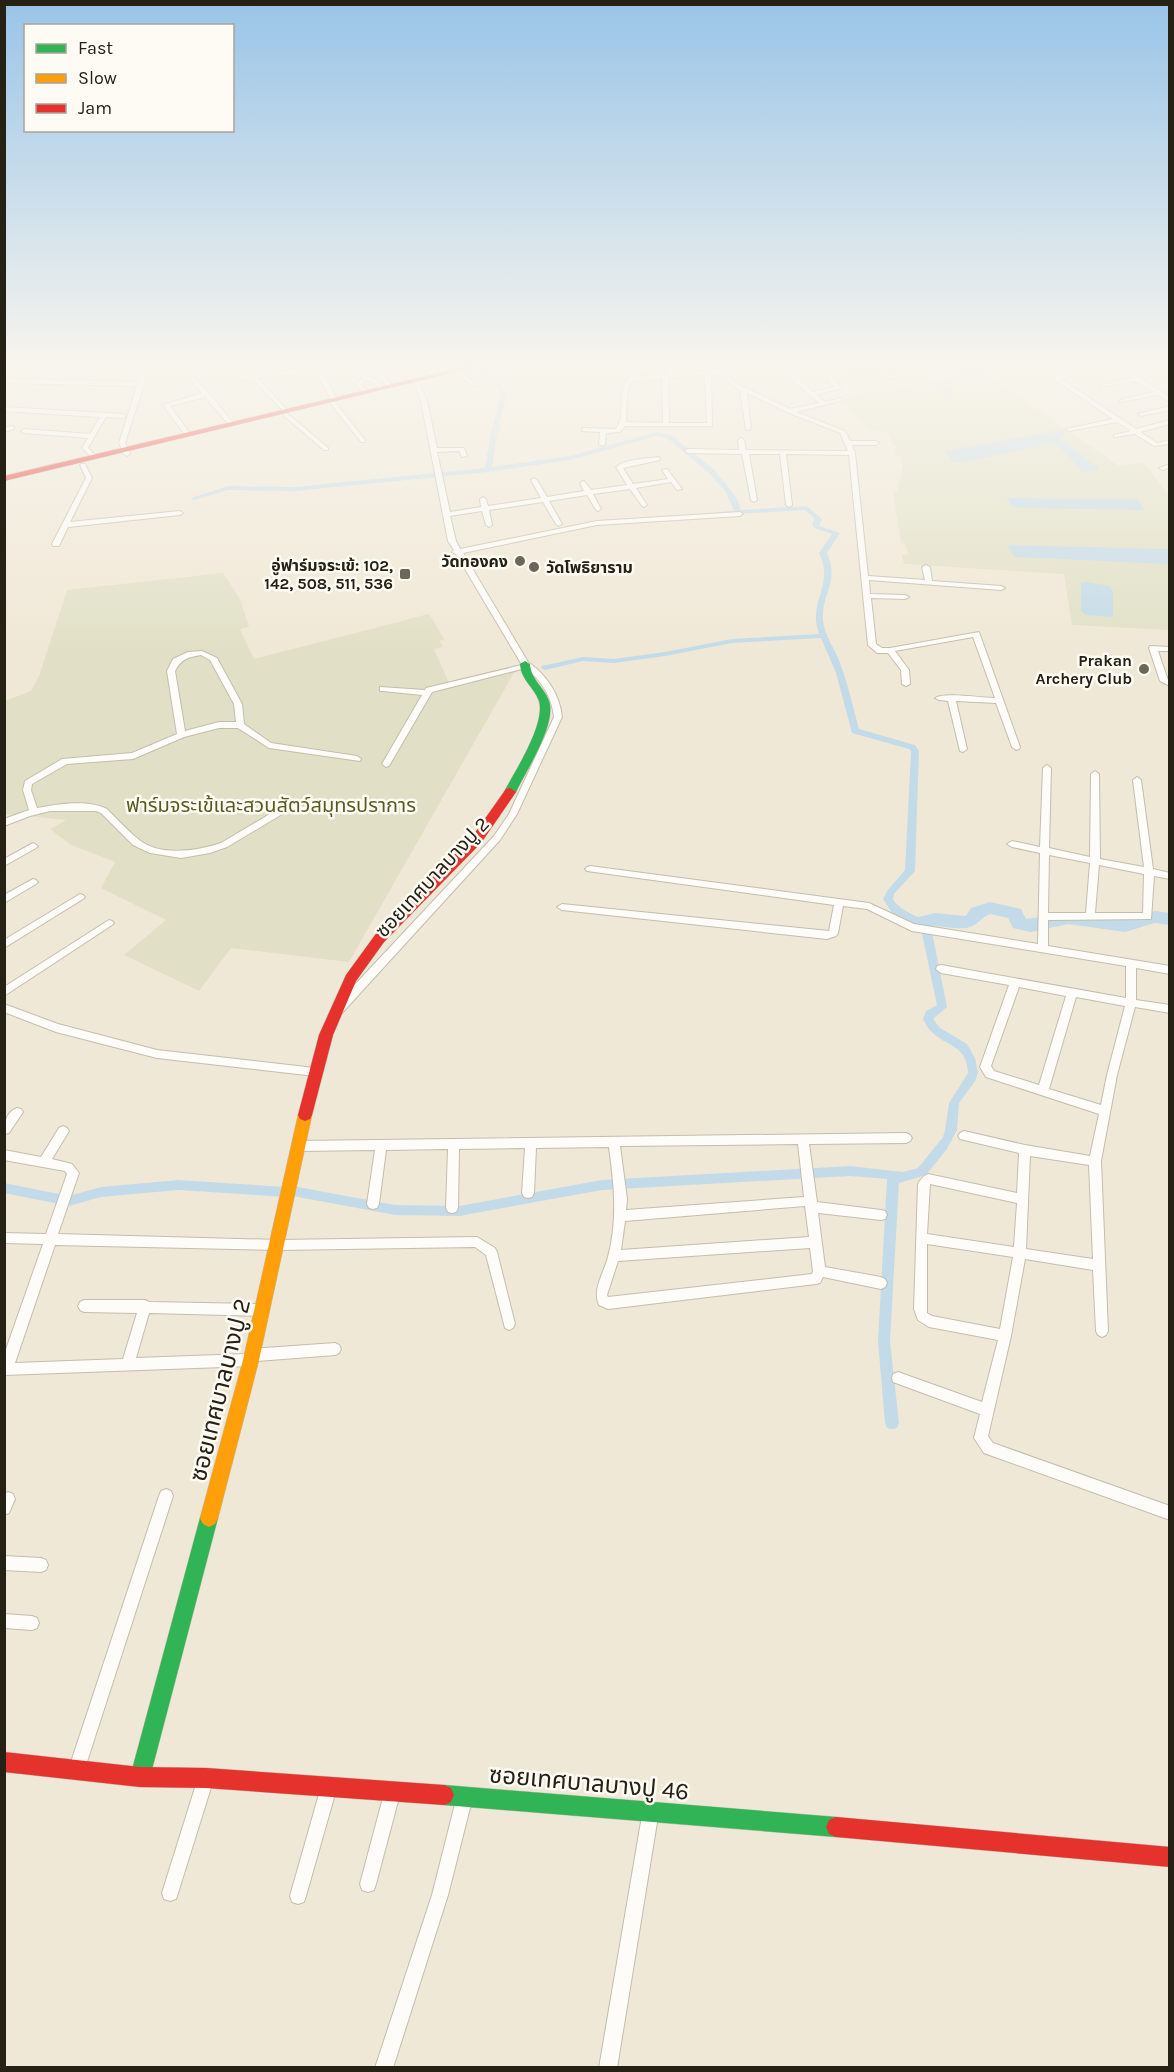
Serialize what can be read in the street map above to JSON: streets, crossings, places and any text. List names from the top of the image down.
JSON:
{
  "streets": {
    "street": ["ซอยเทศบาลบางปู 2", "ซอยเทศบาลบางปู 46"]
  },
  "crossings": [
    ["ซอยเทศบาลบางปู 2", "ซอยเทศบาลบางปู 46"]
  ],
  "parks": ["ฟาร์มจระเข้และสวนสัตว์สมุทรปราการ"],
  "places": {
    "other": ["วัดทองคง", "วัดโพธิยาราม", "Prakan Archery Club"],
    "transit": ["อู่ฟาร์มจระเข้: 102, 142, 508, 511, 536"]
  },
  "legend": ["Fast", "Slow", "Jam"]
}
